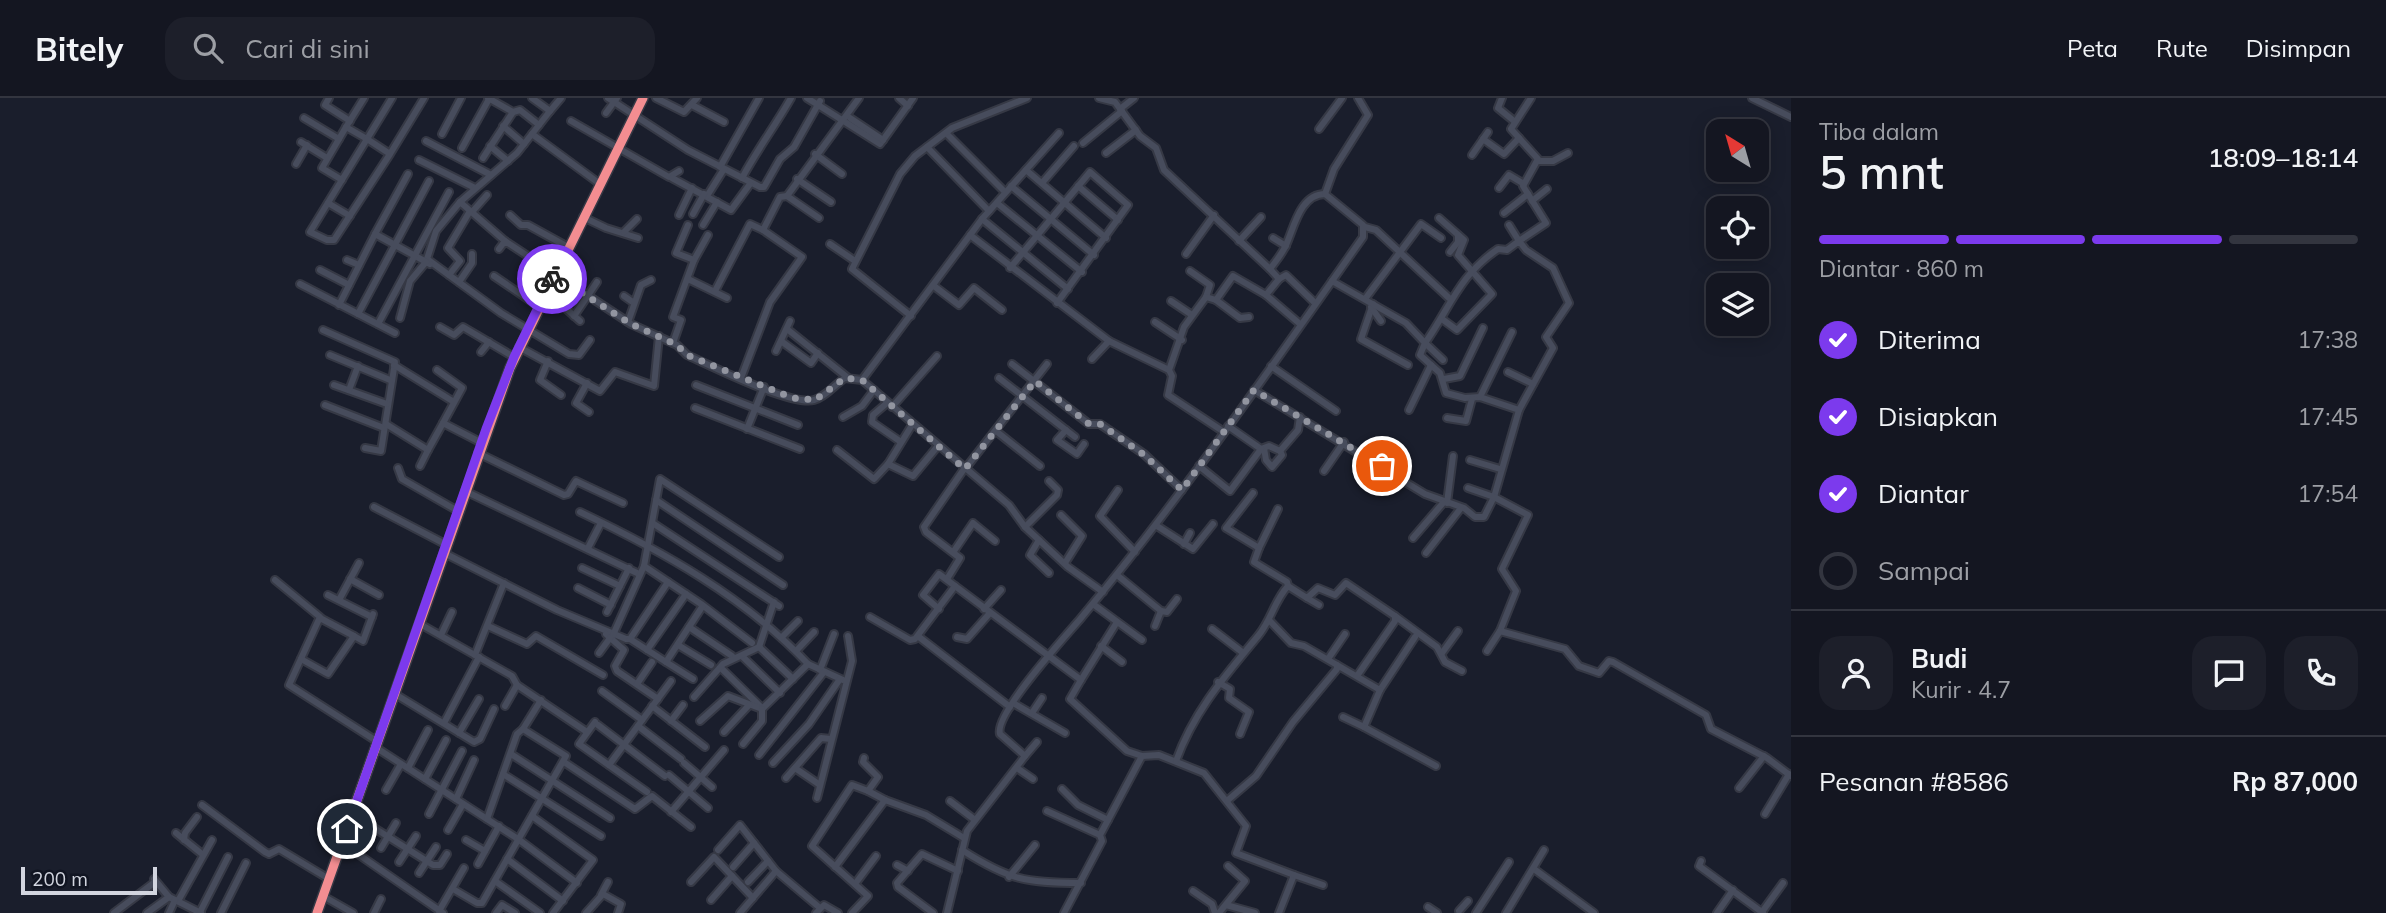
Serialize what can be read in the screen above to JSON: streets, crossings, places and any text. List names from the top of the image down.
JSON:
{
  "scale_bar": "200 m",
  "north": "top left",
  "page": {
    "header": "Bitely",
    "search": "Cari di sini",
    "nav": ["Peta", "Rute", "Disimpan"],
    "heading": ["5 mnt", "Tiba dalam", "18:09–18:14"],
    "panel": [
      "Budi",
      "Kurir · 4.7",
      "Pesanan #8586",
      "Rp 87,000"
    ],
    "bar": "Diantar · 860 m",
    "list": [
      ["Diterima", "17:38"],
      ["Disiapkan", "17:45"],
      ["Diantar", "17:54"],
      "Sampai"
    ],
    "scale": "200 m"
  }
}
